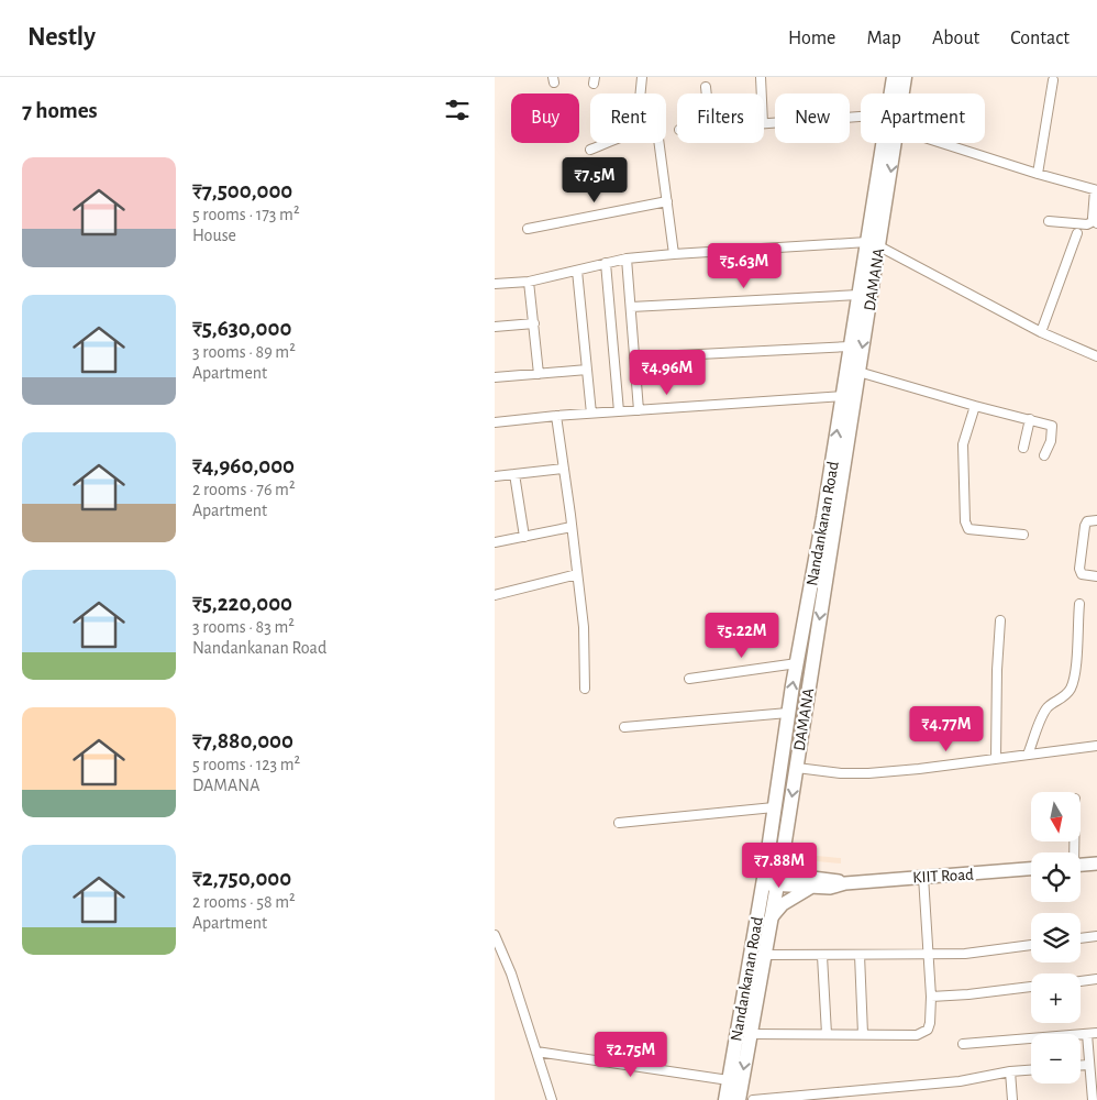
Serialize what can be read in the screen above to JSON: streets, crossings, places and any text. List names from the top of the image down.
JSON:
{
  "streets": {
    "main road": ["DAMANA", "Nandankanan Road", "KIIT Road"]
  },
  "crossings": [
    ["DAMANA", "Nandankanan Road"],
    ["DAMANA", "KIIT Road"],
    ["Nandankanan Road", "KIIT Road"]
  ],
  "one_way": ["DAMANA"],
  "north": "bottom",
  "page": {
    "header": "Nestly",
    "nav": [
      "Home",
      "Map",
      "About",
      "Contact"
    ],
    "heading": "7 homes",
    "chip": [
      "Buy",
      "Rent",
      "Filters",
      "New",
      "Apartment"
    ],
    "list": [
      {
        "name": "₹7,500,000",
        "note": "5 rooms · 173 m² · House"
      },
      {
        "name": "₹5,630,000",
        "note": "3 rooms · 89 m² · Apartment"
      },
      {
        "name": "₹4,960,000",
        "note": "2 rooms · 76 m² · Apartment"
      },
      {
        "name": "₹5,220,000",
        "note": "3 rooms · 83 m² · Nandankanan Road"
      },
      {
        "name": "₹7,880,000",
        "note": "5 rooms · 123 m² · DAMANA"
      },
      {
        "name": "₹2,750,000",
        "note": "2 rooms · 58 m² · Apartment"
      }
    ],
    "price": [
      "₹7.5M",
      "₹5.63M",
      "₹4.96M",
      "₹5.22M",
      "₹4.77M",
      "₹7.88M",
      "₹2.75M"
    ],
    "map_buttons": ["+", "−"]
  }
}
